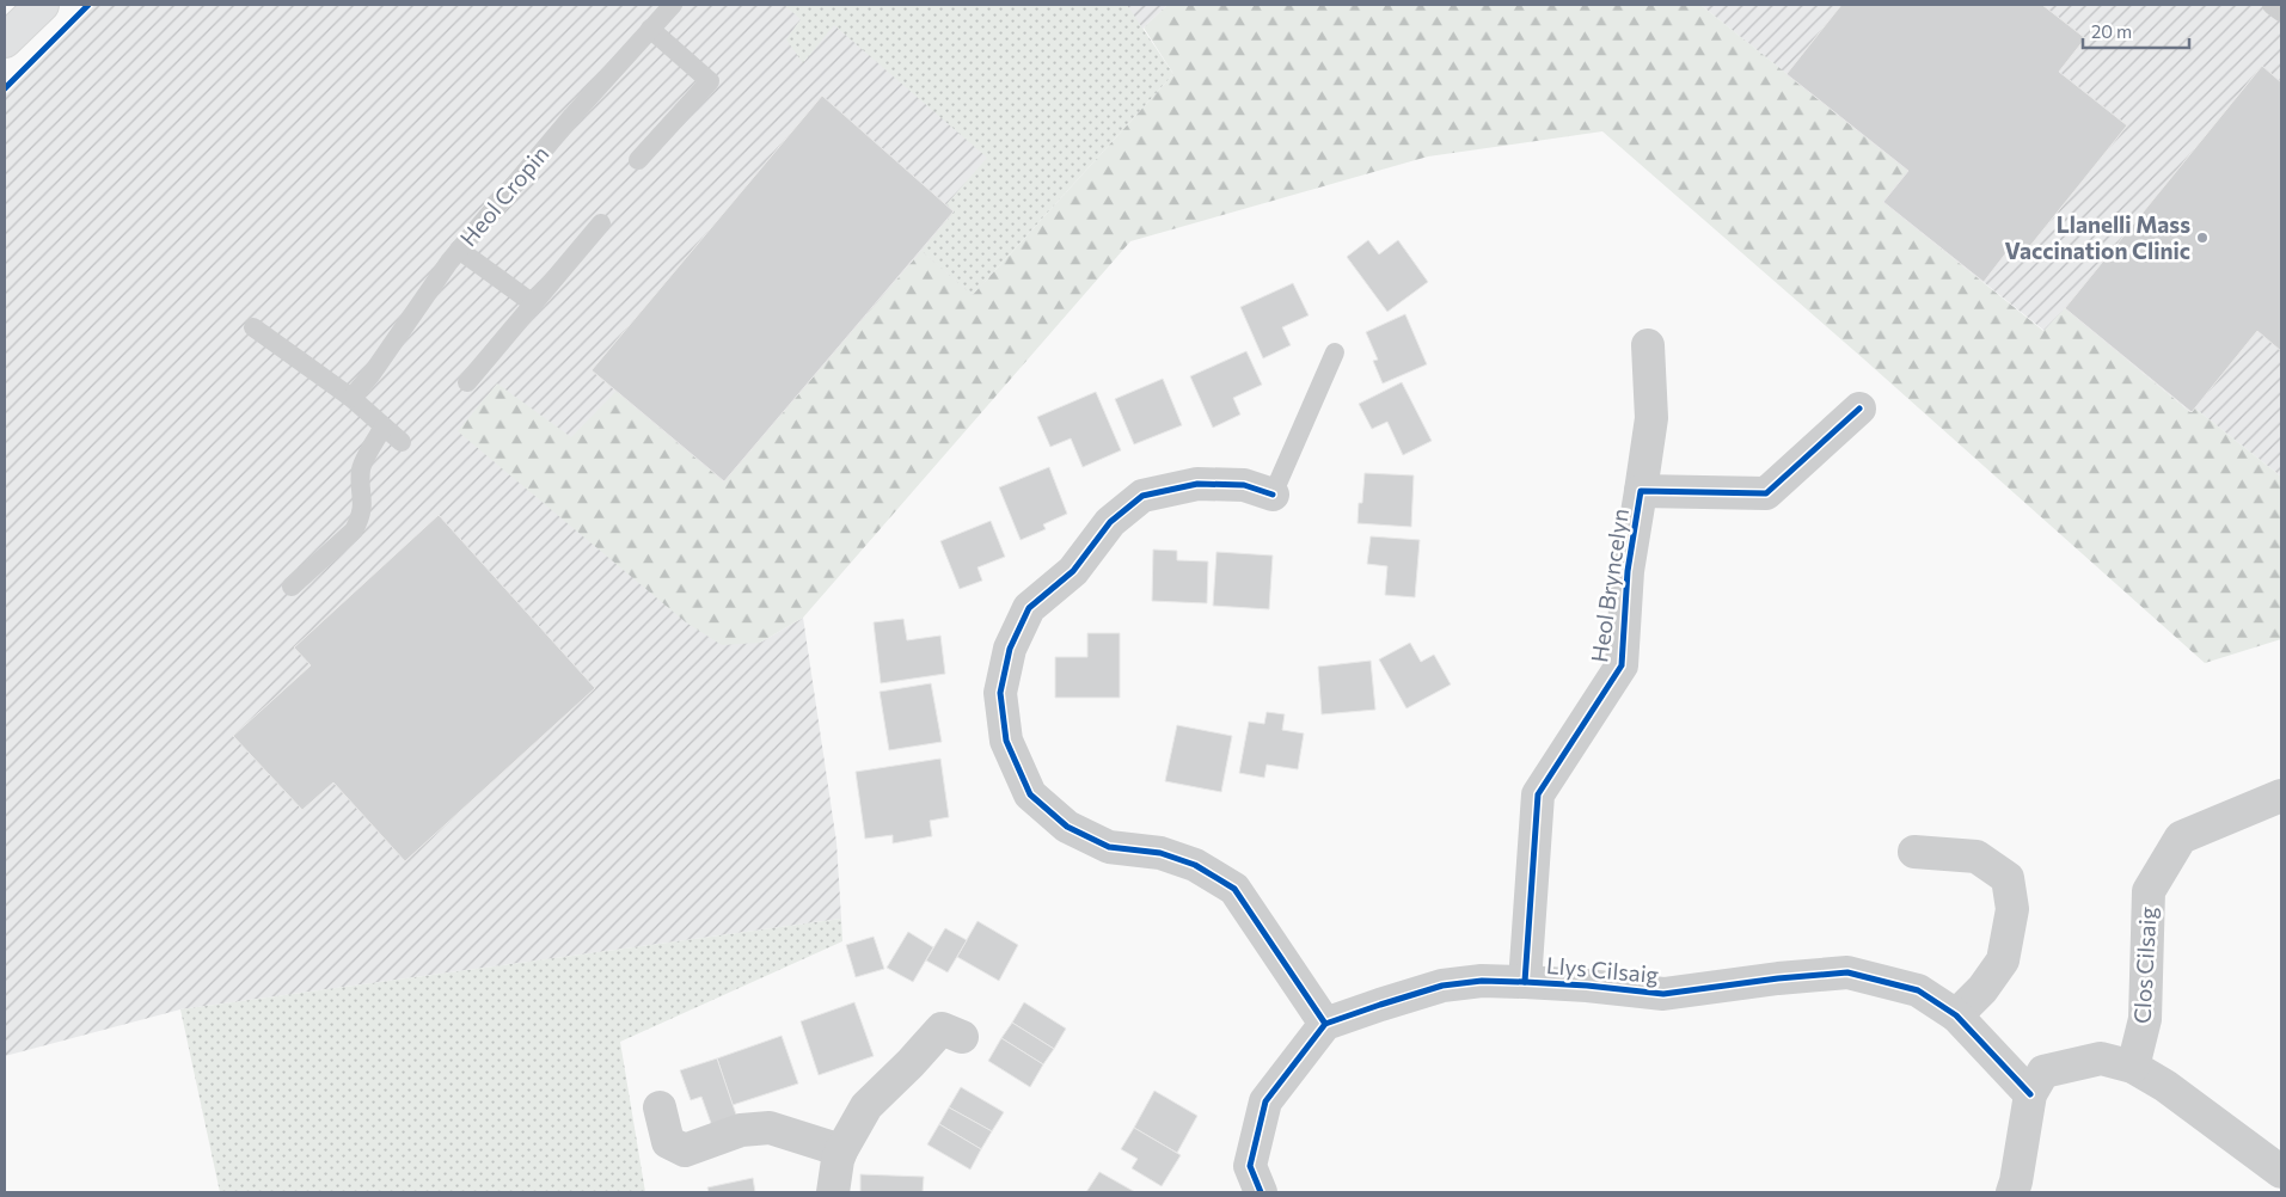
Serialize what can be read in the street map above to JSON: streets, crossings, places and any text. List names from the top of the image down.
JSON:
{
  "streets": {
    "street": ["Heol Bryncelyn", "Clos Cilsaig", "Llys Cilsaig"],
    "lane": ["Heol Cropin"]
  },
  "crossings": [
    ["Heol Bryncelyn", "Llys Cilsaig"]
  ],
  "places": ["Llanelli Mass Vaccination Clinic"],
  "scale_bar": "20 m"
}
